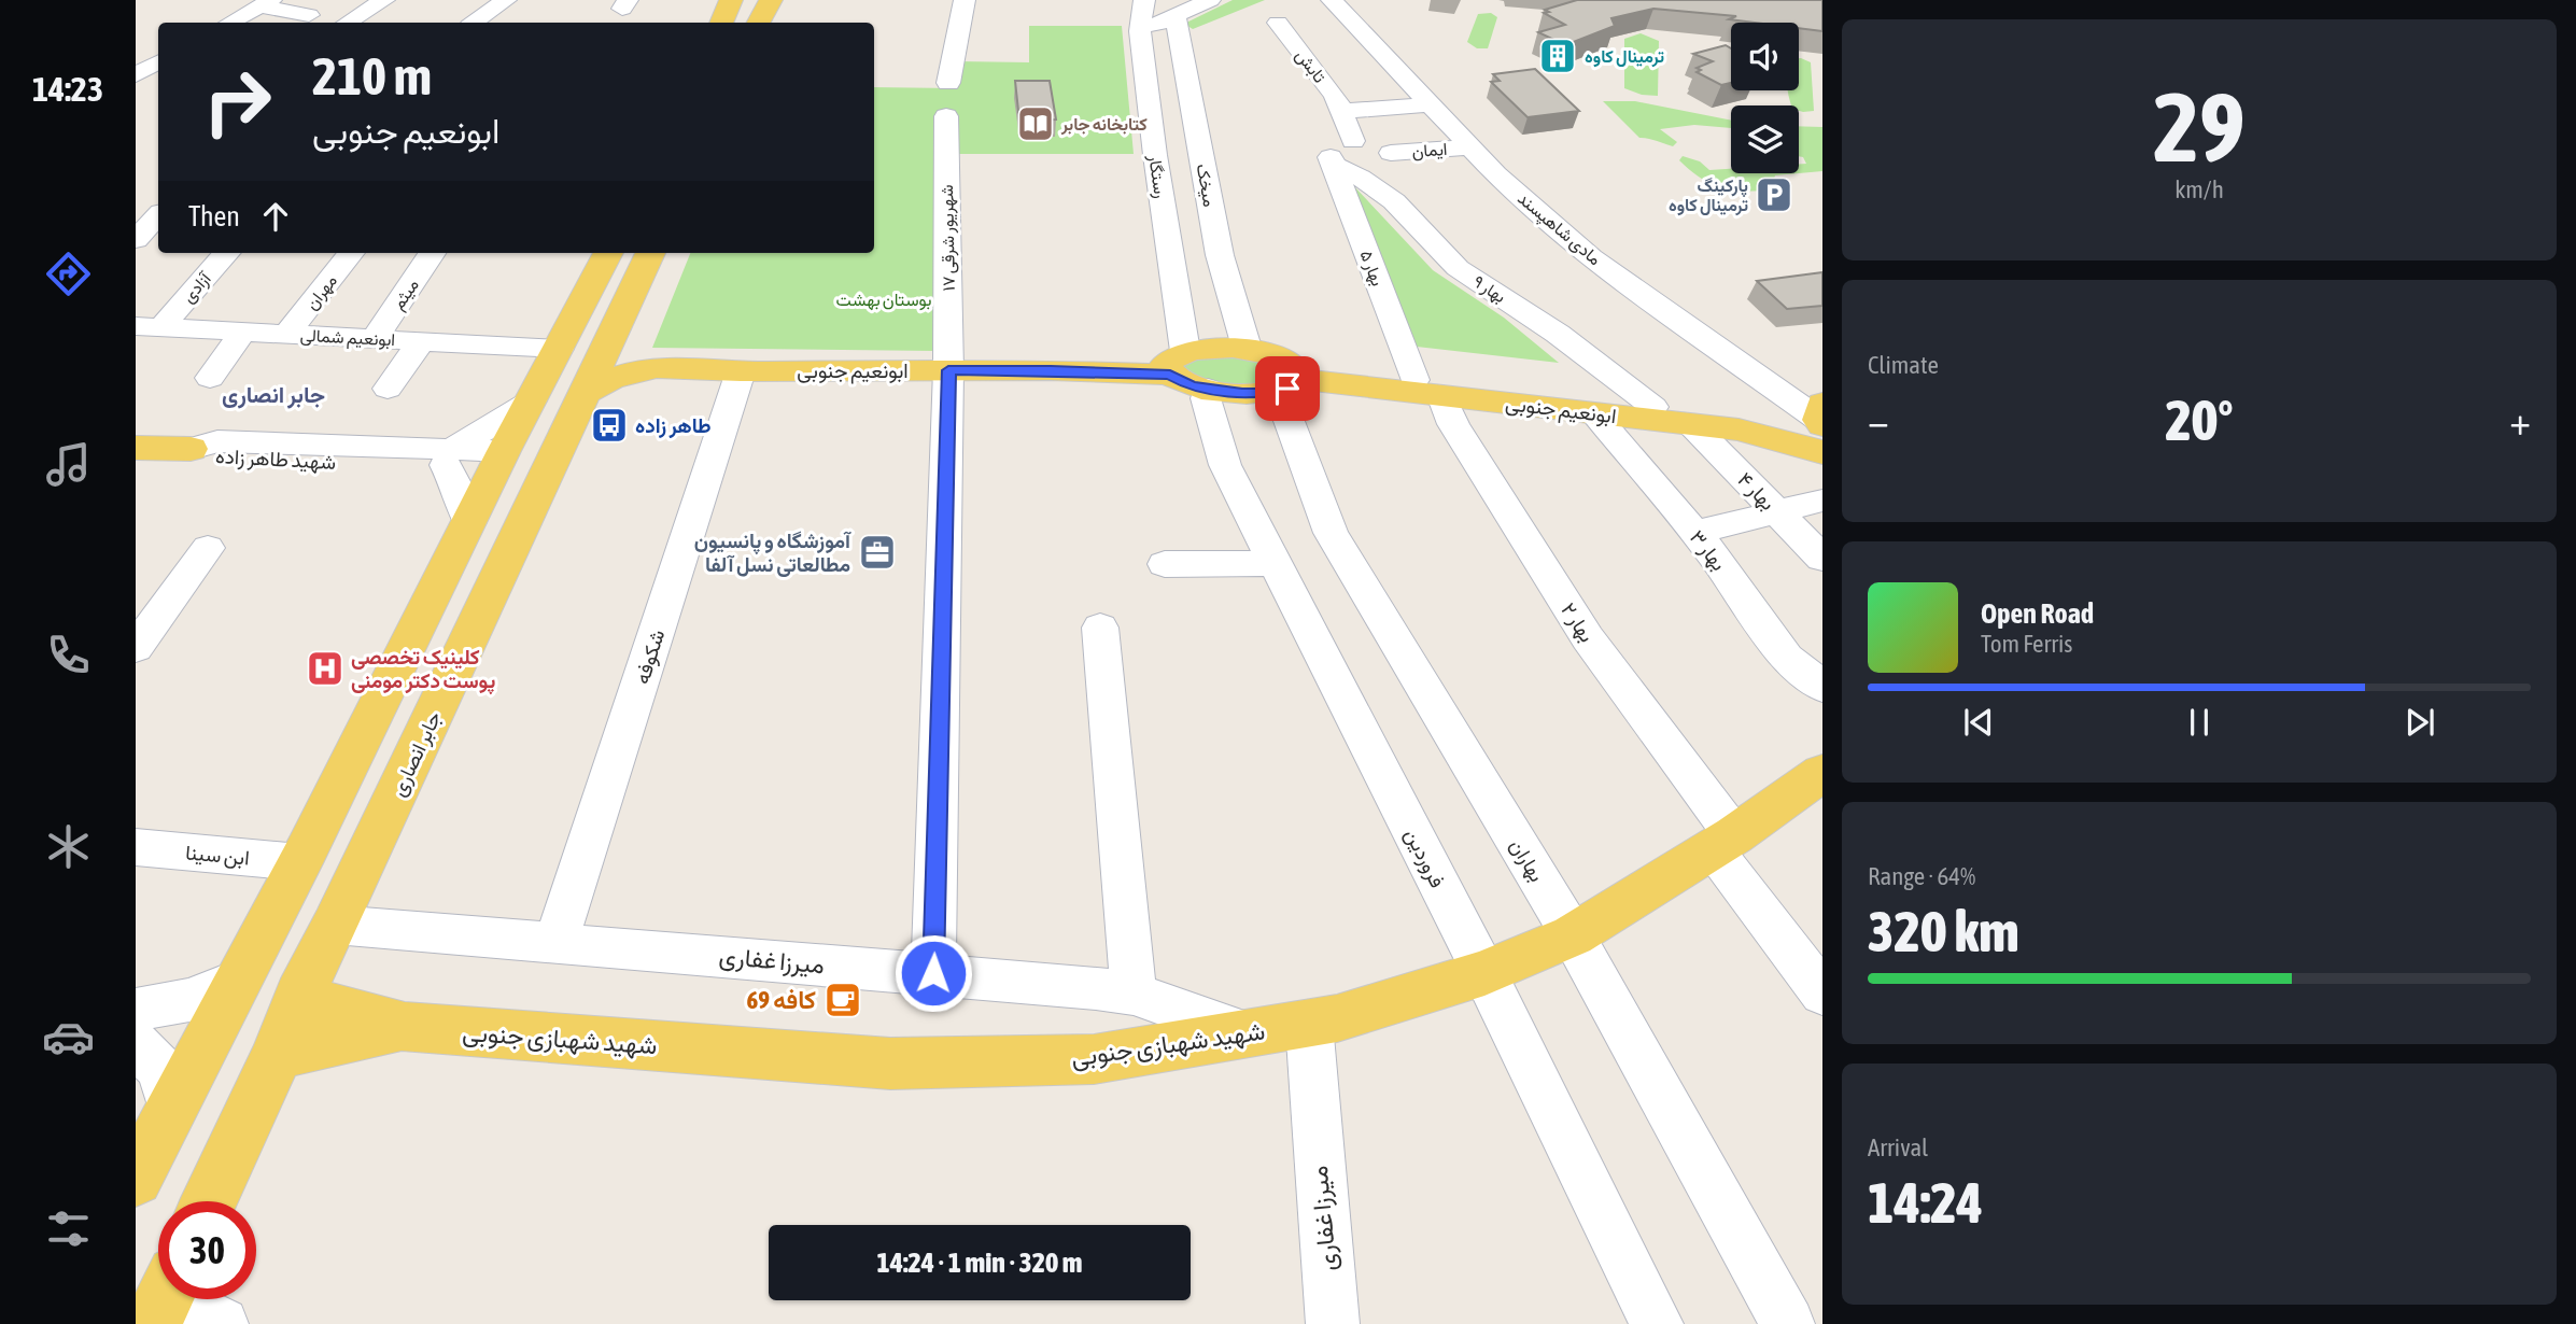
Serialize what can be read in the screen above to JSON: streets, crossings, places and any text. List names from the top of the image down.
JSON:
{
  "streets": {
    "main road": ["ابونعیم جنوبی", "جابر انصاری", "شهید شهبازی جنوبی"],
    "street": [
      "تابش",
      "ایمان",
      "رستگار",
      "میخک",
      "مادی شاهپسند",
      "۱۷ شهریور شرقی",
      "بهار ۵",
      "آزادی",
      "بهار ۹",
      "مهران",
      "میثم",
      "ابونعیم شمالی",
      "شهید طاهر زاده",
      "بهار ۴",
      "بهار ۳",
      "بهار ۲",
      "شکوفه",
      "ابن سینا",
      "فروردین",
      "بهاران",
      "میرزا غفاری"
    ]
  },
  "crossings": [
    ["تابش", "بهار ۵"],
    ["تابش", "بهار ۹"],
    ["ایمان", "مادی شاهپسند"],
    ["رستگار", "ابونعیم جنوبی"],
    ["رستگار", "فروردین"],
    ["مادی شاهپسند", "ابونعیم جنوبی"],
    ["۱۷ شهریور شرقی", "ابونعیم جنوبی"],
    ["۱۷ شهریور شرقی", "میرزا غفاری"],
    ["بهار ۵", "بهار ۹"],
    ["بهار ۵", "ابونعیم جنوبی"],
    ["بهار ۵", "بهار ۲"],
    ["آزادی", "ابونعیم شمالی"],
    ["بهار ۹", "ابونعیم جنوبی"],
    ["مهران", "ابونعیم شمالی"],
    ["میثم", "ابونعیم شمالی"],
    ["ابونعیم جنوبی", "بهار ۴"],
    ["ابونعیم جنوبی", "بهار ۳"],
    ["ابونعیم جنوبی", "بهار ۲"],
    ["ابونعیم جنوبی", "شکوفه"],
    ["ابونعیم جنوبی", "جابر انصاری"],
    ["ابونعیم جنوبی", "فروردین"],
    ["ابونعیم جنوبی", "بهاران"],
    ["بهار ۲", "شهید شهبازی جنوبی"],
    ["شکوفه", "میرزا غفاری"],
    ["جابر انصاری", "میرزا غفاری"],
    ["جابر انصاری", "شهید شهبازی جنوبی"],
    ["فروردین", "شهید شهبازی جنوبی"],
    ["بهاران", "شهید شهبازی جنوبی"],
    ["میرزا غفاری", "شهید شهبازی جنوبی"]
  ],
  "districts": ["جابر انصاری"],
  "parks": ["بوستان بهشت"],
  "places": {
    "building": ["ترمینال کاوه"],
    "library": ["کتابخانه جابر"],
    "parking": ["پارکینگ ترمینال کاوه"],
    "bus stop": ["طاهر زاده"],
    "office": ["آموزشگاه و پانسیون مطالعاتی نسل آلفا"],
    "hospital": ["کلینیک تخصصی پوست دکتر مومنی"],
    "cafe": ["کافه 69"]
  },
  "page": {
    "tabs": "14:23",
    "tile": [
      ["29", "km/h"],
      "Climate",
      ["Range · 64%", "320 km"],
      ["Arrival", "14:24"]
    ],
    "turn": ["210 m", "ابونعیم جنوبی"],
    "then": "Then",
    "heat": ["−", "20°", "+"],
    "song": ["Open Road", "Tom Ferris"],
    "limit": "30",
    "trip": "14:24 · 1 min · 320 m"
  }
}
